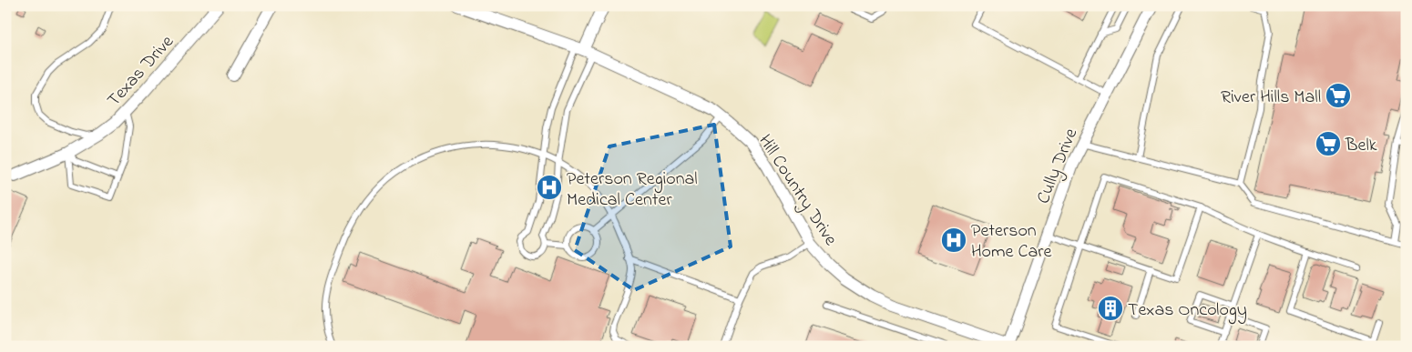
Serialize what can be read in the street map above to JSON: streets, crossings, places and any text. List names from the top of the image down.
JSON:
{
  "streets": {
    "street": ["Texas Drive", "Cully Drive", "Hill Country Drive"]
  },
  "crossings": [
    ["Cully Drive", "Hill Country Drive"]
  ],
  "places": {
    "supermarket": ["River Hills Mall", "Belk"],
    "hospital": ["Peterson Regional Medical Center", "Peterson Home Care"],
    "building": ["Texas Oncology"]
  }
}
